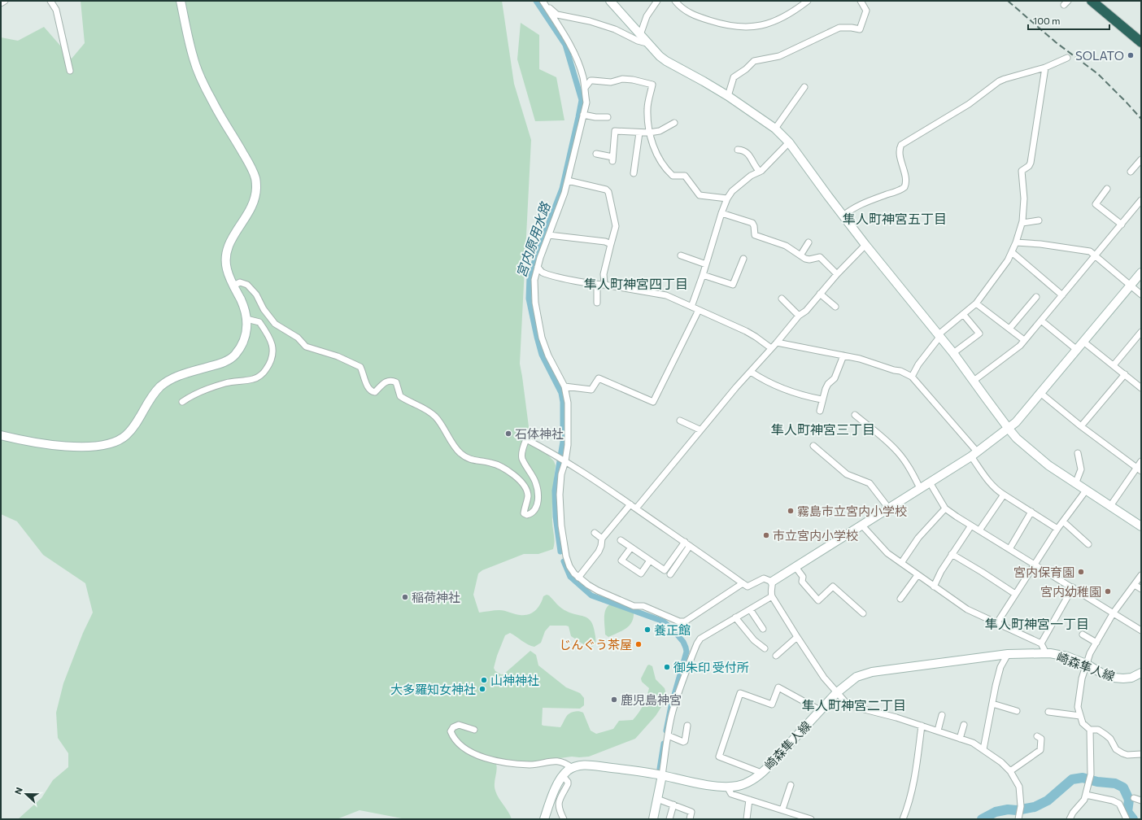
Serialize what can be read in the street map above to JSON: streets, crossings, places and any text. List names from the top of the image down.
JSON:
{
  "streets": {
    "street": ["崎森隼人線"]
  },
  "districts": [
    "隼人町神宮五丁目",
    "隼人町神宮四丁目",
    "隼人町神宮三丁目",
    "隼人町神宮一丁目",
    "隼人町神宮二丁目"
  ],
  "water": ["宮内原用水路"],
  "places": [
    "SOLATO",
    "石体神社",
    "霧島市立宮内小学校",
    "市立宮内小学校",
    "宮内保育園",
    "宮内幼稚園",
    "稲荷神社",
    "養正館",
    "じんぐう茶屋",
    "御朱印 受付所",
    "山神神社",
    "大多羅知女神社",
    "鹿児島神宮"
  ],
  "scale_bar": "100 m",
  "north": "left"
}
